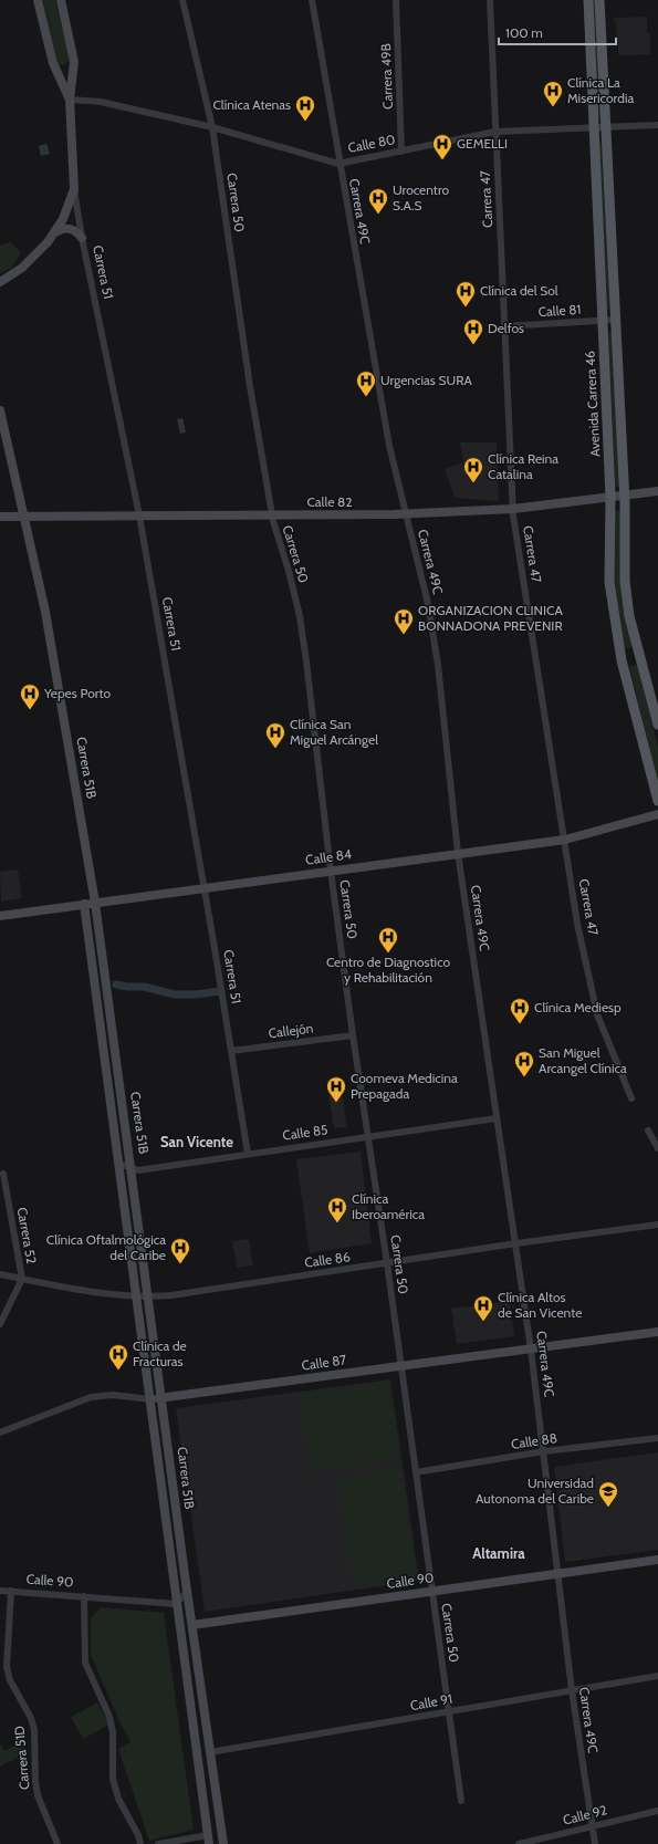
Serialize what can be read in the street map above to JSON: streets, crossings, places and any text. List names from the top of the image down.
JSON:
{
  "streets": {
    "main road": [
      "Carrera 51",
      "Avenida Carrera 46",
      "Calle 82",
      "Carrera 51B",
      "Calle 84",
      "Calle 87",
      "Calle 90"
    ],
    "street": [
      "Carrera 49B",
      "Calle 80",
      "Carrera 47",
      "Carrera 50",
      "Carrera 49C",
      "Calle 81",
      "Callejón",
      "Calle 85",
      "Carrera 52",
      "Calle 86",
      "Calle 88",
      "Calle 91",
      "Carrera 51D",
      "Calle 92"
    ]
  },
  "crossings": [
    ["Carrera 49B", "Calle 80"],
    ["Calle 80", "Carrera 47"],
    ["Calle 80", "Carrera 50"],
    ["Calle 80", "Carrera 49C"],
    ["Calle 80", "Carrera 51"],
    ["Calle 80", "Avenida Carrera 46"],
    ["Carrera 47", "Calle 81"],
    ["Carrera 47", "Calle 82"],
    ["Carrera 47", "Calle 84"],
    ["Carrera 50", "Calle 82"],
    ["Carrera 50", "Calle 84"],
    ["Carrera 50", "Callejón"],
    ["Carrera 50", "Calle 85"],
    ["Carrera 50", "Calle 86"],
    ["Carrera 50", "Calle 87"],
    ["Carrera 50", "Calle 88"],
    ["Carrera 50", "Calle 90"],
    ["Carrera 50", "Calle 91"],
    ["Carrera 49C", "Calle 82"],
    ["Carrera 49C", "Calle 84"],
    ["Carrera 49C", "Calle 85"],
    ["Carrera 49C", "Calle 86"],
    ["Carrera 49C", "Calle 87"],
    ["Carrera 49C", "Calle 88"],
    ["Carrera 49C", "Calle 90"],
    ["Carrera 49C", "Calle 91"],
    ["Carrera 49C", "Calle 92"],
    ["Carrera 51", "Calle 82"],
    ["Carrera 51", "Calle 84"],
    ["Carrera 51", "Callejón"],
    ["Carrera 51", "Calle 85"],
    ["Calle 81", "Avenida Carrera 46"],
    ["Avenida Carrera 46", "Calle 82"],
    ["Calle 82", "Carrera 51B"],
    ["Carrera 51B", "Calle 84"],
    ["Carrera 51B", "Calle 85"],
    ["Carrera 51B", "Calle 86"],
    ["Carrera 51B", "Calle 87"],
    ["Carrera 51B", "Calle 90"],
    ["Carrera 51B", "Calle 91"],
    ["Carrera 52", "Calle 86"],
    ["Calle 90", "Carrera 51D"]
  ],
  "districts": ["San Vicente", "Altamira"],
  "places": {
    "hospital": [
      "Clínica La Misericordia",
      "Clínica Atenas",
      "GEMELLI",
      "Urocentro S.A.S",
      "Clínica del Sol",
      "Delfos",
      "Urgencias SURA",
      "Clínica Reina Catalina",
      "ORGANIZACION CLINICA BONNADONA PREVENIR",
      "Yepes Porto",
      "Clínica San Miguel Arcángel",
      "Centro de Diagnostico y Rehabilitación",
      "Clínica Mediesp",
      "San Miguel Arcangel Clínica",
      "Coomeva Medicina Prepagada",
      "Clínica Iberoamérica",
      "Clínica Oftalmológica del Caribe",
      "Clínica Altos de San Vicente",
      "Clínica de Fracturas"
    ],
    "school or university": ["Universidad Autonoma del Caribe"]
  },
  "scale_bar": "100 m"
}
